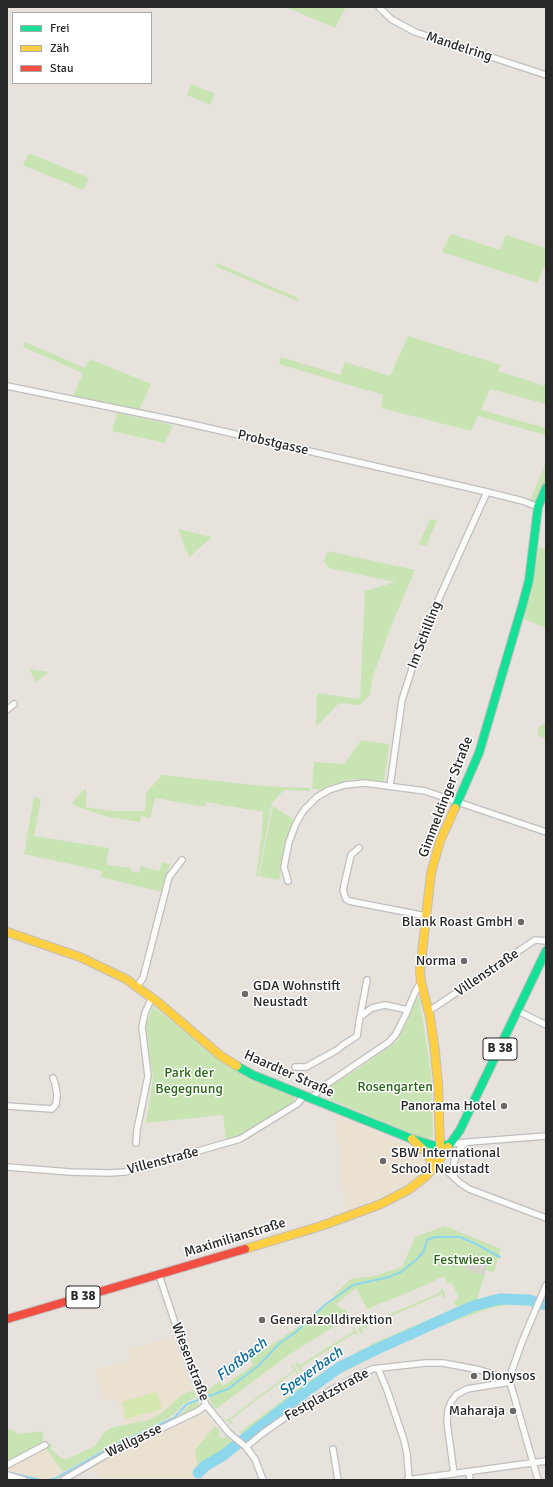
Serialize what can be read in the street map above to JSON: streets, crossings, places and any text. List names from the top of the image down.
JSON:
{
  "streets": {
    "street": [
      "Mandelring",
      "Probstgasse",
      "Im Schilling",
      "Gimmeldinger Straße",
      "Villenstraße",
      "B 38",
      "Haardter Straße",
      "Maximilianstraße",
      "Wiesenstraße",
      "Festplatzstraße",
      "Wallgasse"
    ]
  },
  "crossings": [
    ["Probstgasse", "Im Schilling"],
    ["Probstgasse", "Gimmeldinger Straße"],
    ["Gimmeldinger Straße", "Villenstraße"],
    ["Gimmeldinger Straße", "Haardter Straße"],
    ["Villenstraße", "Haardter Straße"],
    ["B 38", "Haardter Straße"],
    ["B 38", "Maximilianstraße"],
    ["Haardter Straße", "Maximilianstraße"],
    ["Maximilianstraße", "Wiesenstraße"],
    ["Wiesenstraße", "Festplatzstraße"],
    ["Wiesenstraße", "Wallgasse"]
  ],
  "water": ["Floßbach", "Speyerbach"],
  "parks": ["Park der Begegnung", "Rosengarten", "Festwiese"],
  "places": [
    "Blank Roast GmbH",
    "Norma",
    "GDA Wohnstift Neustadt",
    "Panorama Hotel",
    "SBW International School Neustadt",
    "Generalzolldirektion",
    "Dionysos",
    "Maharaja"
  ],
  "legend": ["Frei", "Zäh", "Stau"]
}
